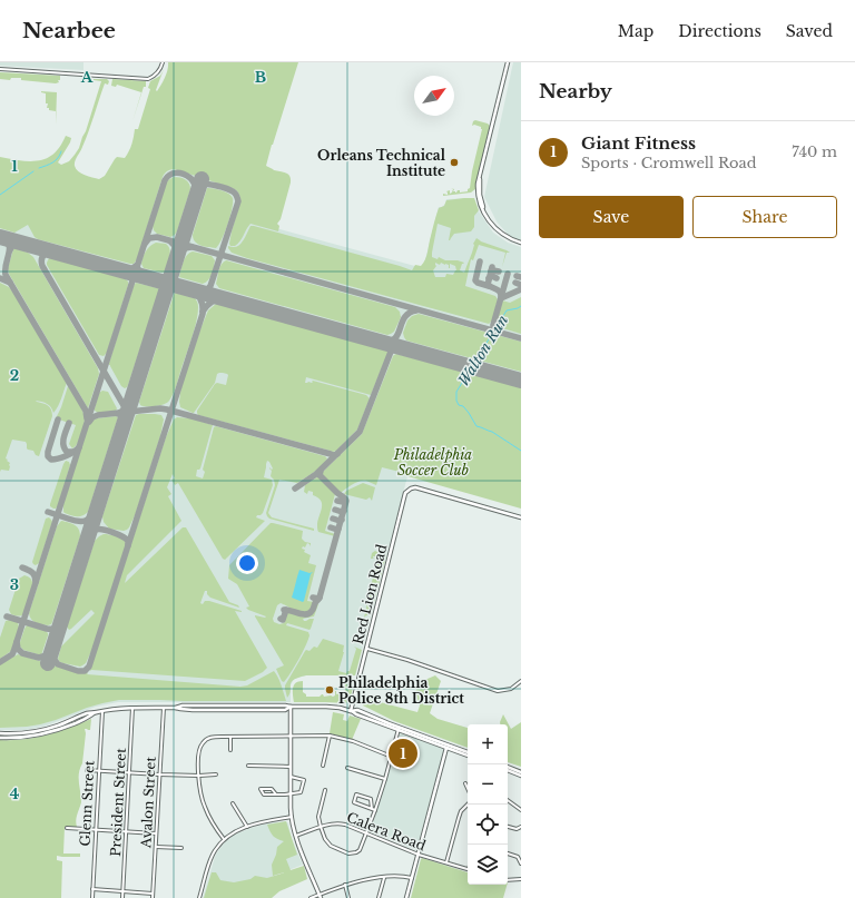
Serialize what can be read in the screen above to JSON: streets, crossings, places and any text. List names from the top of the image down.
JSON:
{
  "streets": {
    "street": [
      "Red Lion Road",
      "President Street",
      "Avalon Street",
      "Glenn Street",
      "Calera Road"
    ]
  },
  "water": ["Walton Run"],
  "parks": ["Philadelphia Soccer Club"],
  "places": ["Orleans Technical Institute", "Philadelphia Police 8th District"],
  "north": "top right",
  "page": {
    "header": "Nearbee",
    "nav": ["Map", "Directions", "Saved"],
    "heading": "Nearby",
    "list": [
      {
        "mark": "1",
        "name": "Giant Fitness",
        "note": "Sports · Cromwell Road",
        "value": "740 m"
      }
    ],
    "buttons": ["Save", "Share"],
    "map_buttons": ["+", "−"],
    "pins": "1"
  },
  "grid": {
    "columns": ["A", "B"],
    "rows": [
      "1",
      "2",
      "3",
      "4"
    ]
  }
}
